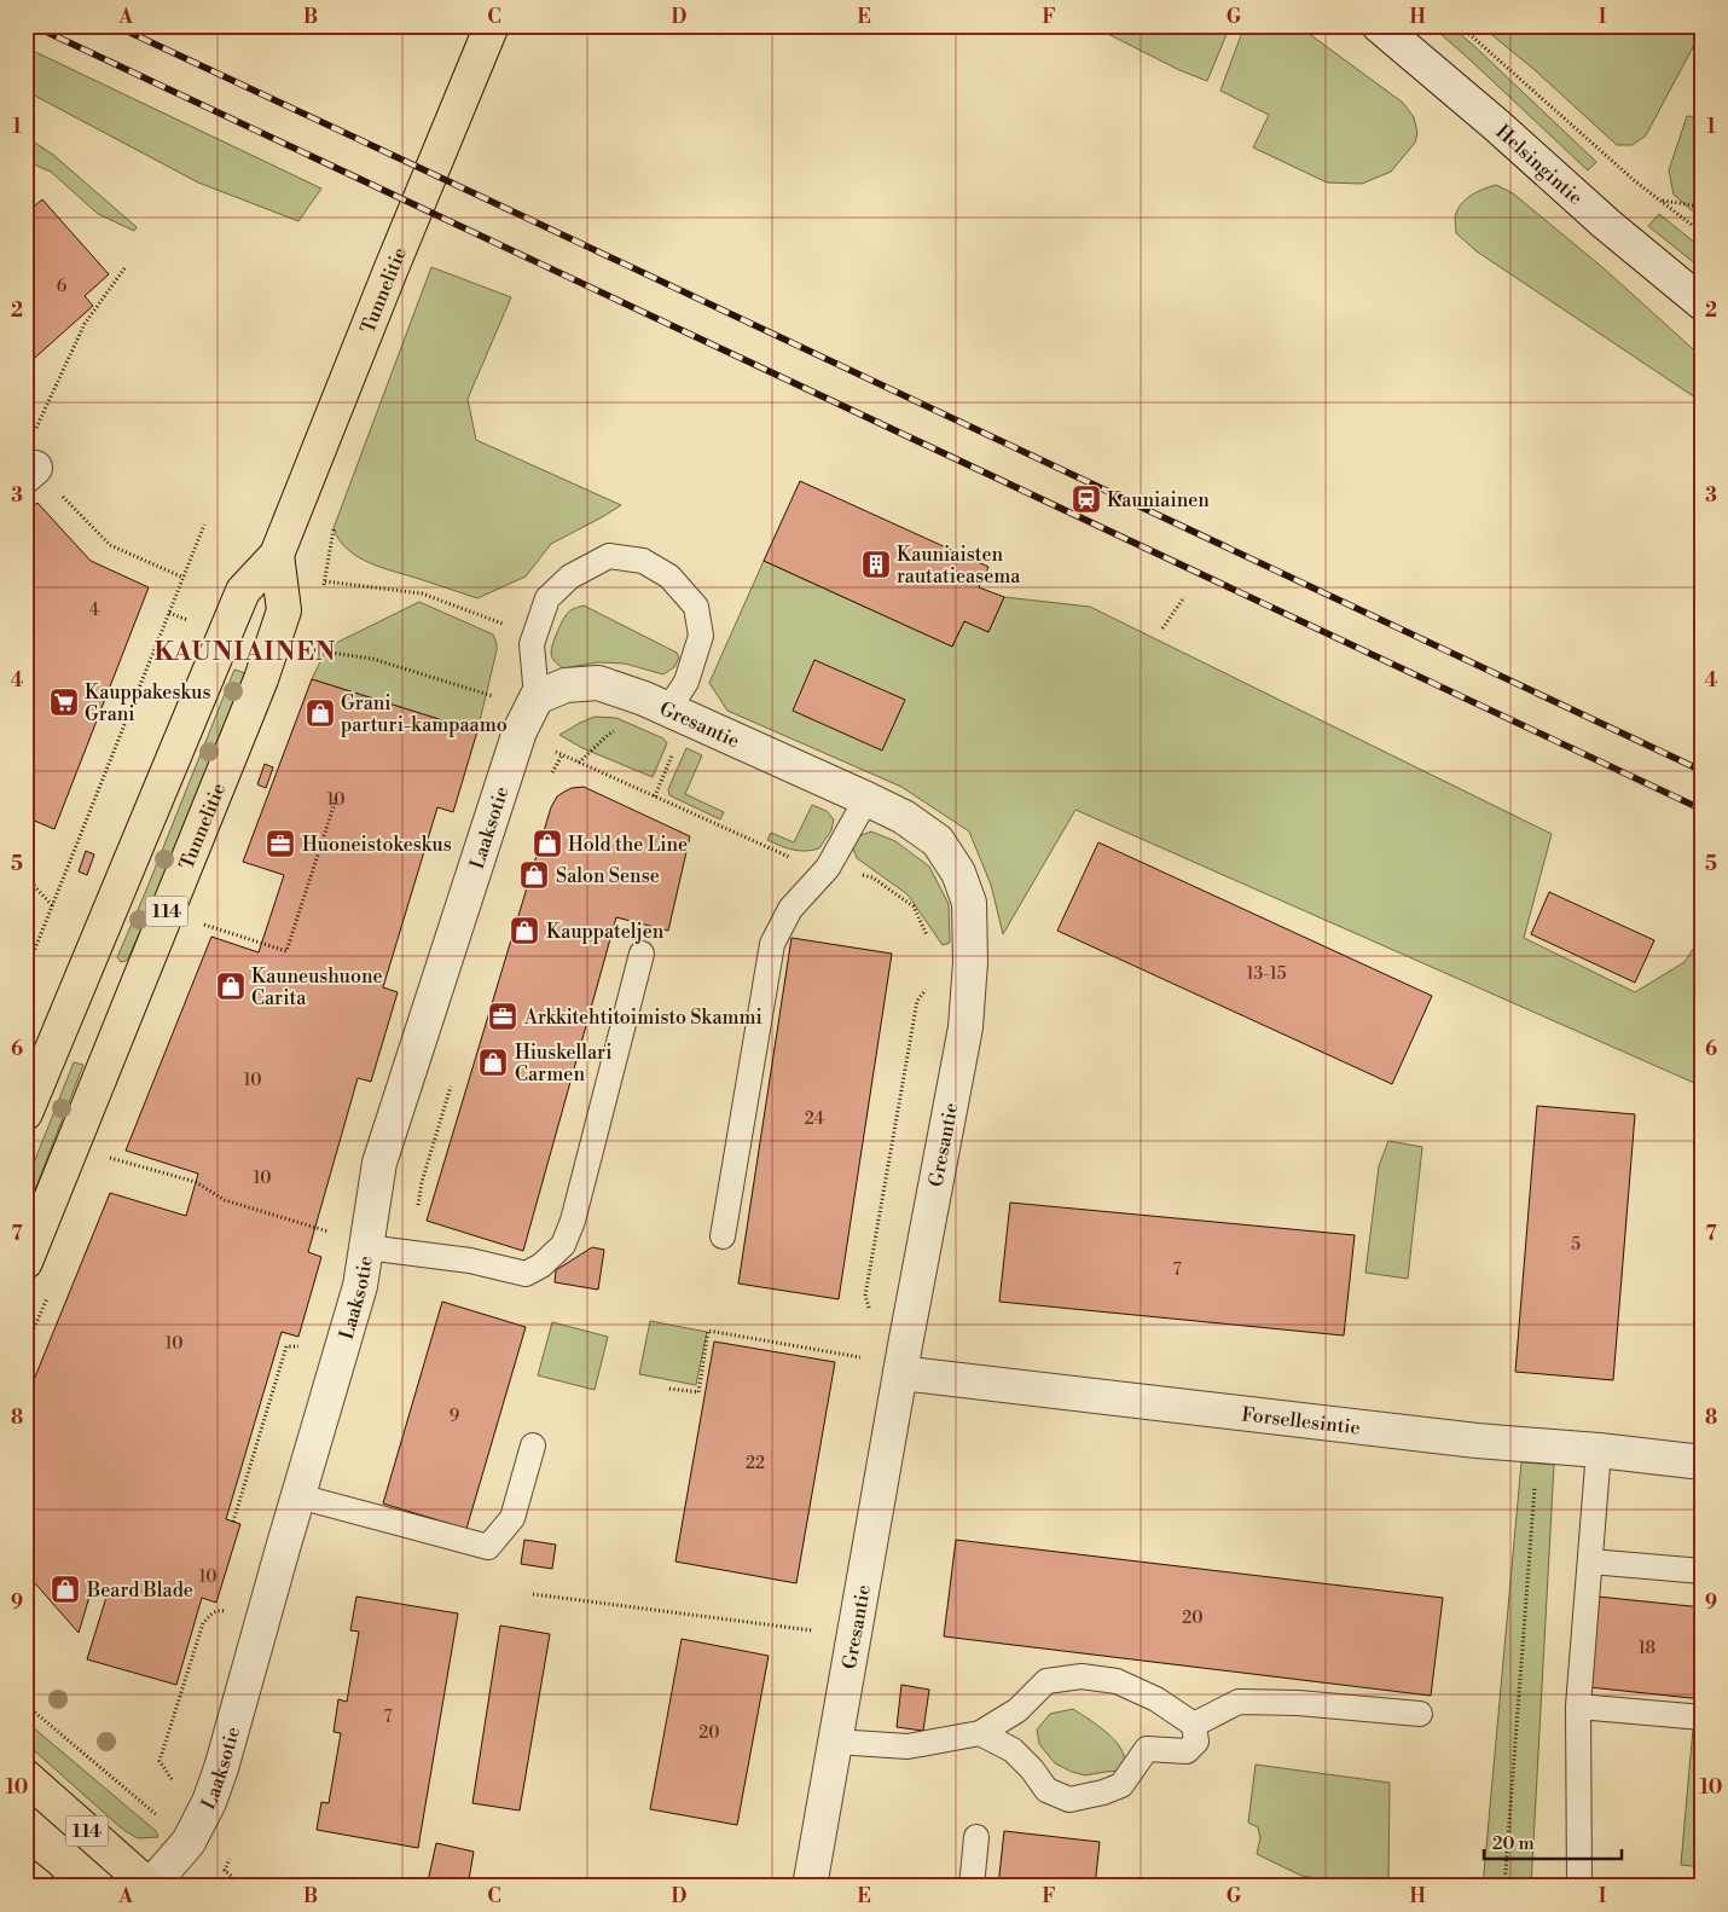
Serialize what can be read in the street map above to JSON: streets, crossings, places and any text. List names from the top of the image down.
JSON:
{
  "streets": {
    "main road": ["Tunnelitie", "114"],
    "street": [
      "Helsingintie",
      "Gresantie",
      "Laaksotie",
      "Forsellesintie"
    ]
  },
  "crossings": [
    ["Gresantie", "Laaksotie"],
    ["Gresantie", "Forsellesintie"],
    ["Laaksotie", "114"]
  ],
  "districts": ["KAUNIAINEN"],
  "places": {
    "station": ["Kauniainen"],
    "building": ["Kauniaisten rautatieasema"],
    "supermarket": ["Kauppakeskus Grani"],
    "shop": [
      "Grani parturi-kampaamo",
      "Hold the Line",
      "Salon Sense",
      "Kauppateljen",
      "Kauneushuone Carita",
      "Hiuskellari Carmen",
      "Beard Blade"
    ],
    "office": ["Huoneistokeskus", "Arkkitehtitoimisto Skammi"]
  },
  "house_numbers": [
    "6",
    "4",
    "10",
    "13-15",
    "10",
    "24",
    "10",
    "5",
    "7",
    "10",
    "9",
    "22",
    "10",
    "20",
    "18",
    "7",
    "20"
  ],
  "scale_bar": "20 m",
  "grid": {
    "columns": [
      "A",
      "B",
      "C",
      "D",
      "E",
      "F",
      "G",
      "H",
      "I"
    ],
    "rows": [
      "1",
      "2",
      "3",
      "4",
      "5",
      "6",
      "7",
      "8",
      "9",
      "10"
    ]
  }
}
